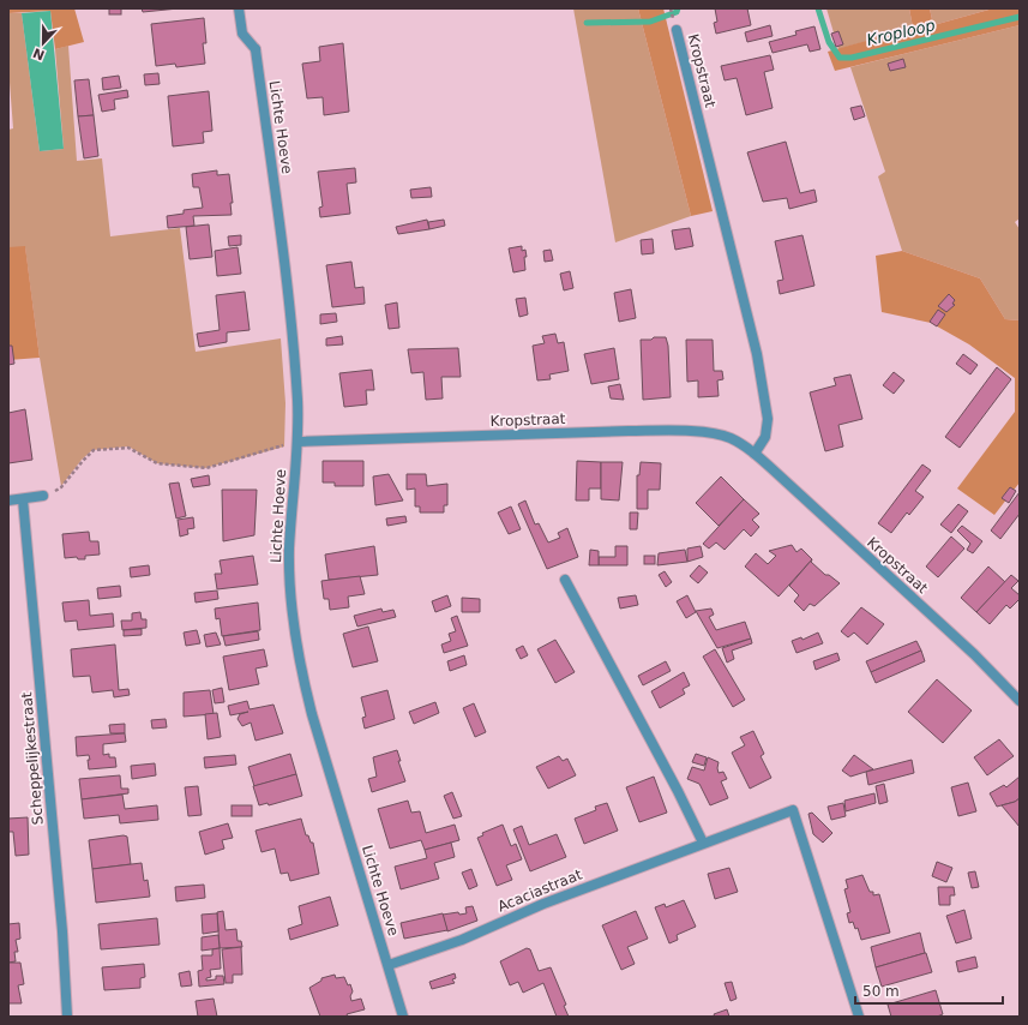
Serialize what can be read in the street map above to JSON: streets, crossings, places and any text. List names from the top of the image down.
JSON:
{
  "streets": {
    "street": [
      "Kropstraat",
      "Lichte Hoeve",
      "Scheppelijkestraat",
      "Acaciastraat"
    ]
  },
  "crossings": [
    ["Kropstraat", "Lichte Hoeve"],
    ["Lichte Hoeve", "Acaciastraat"]
  ],
  "water": ["Kroploop"],
  "scale_bar": "50 m",
  "north": "bottom"
}
